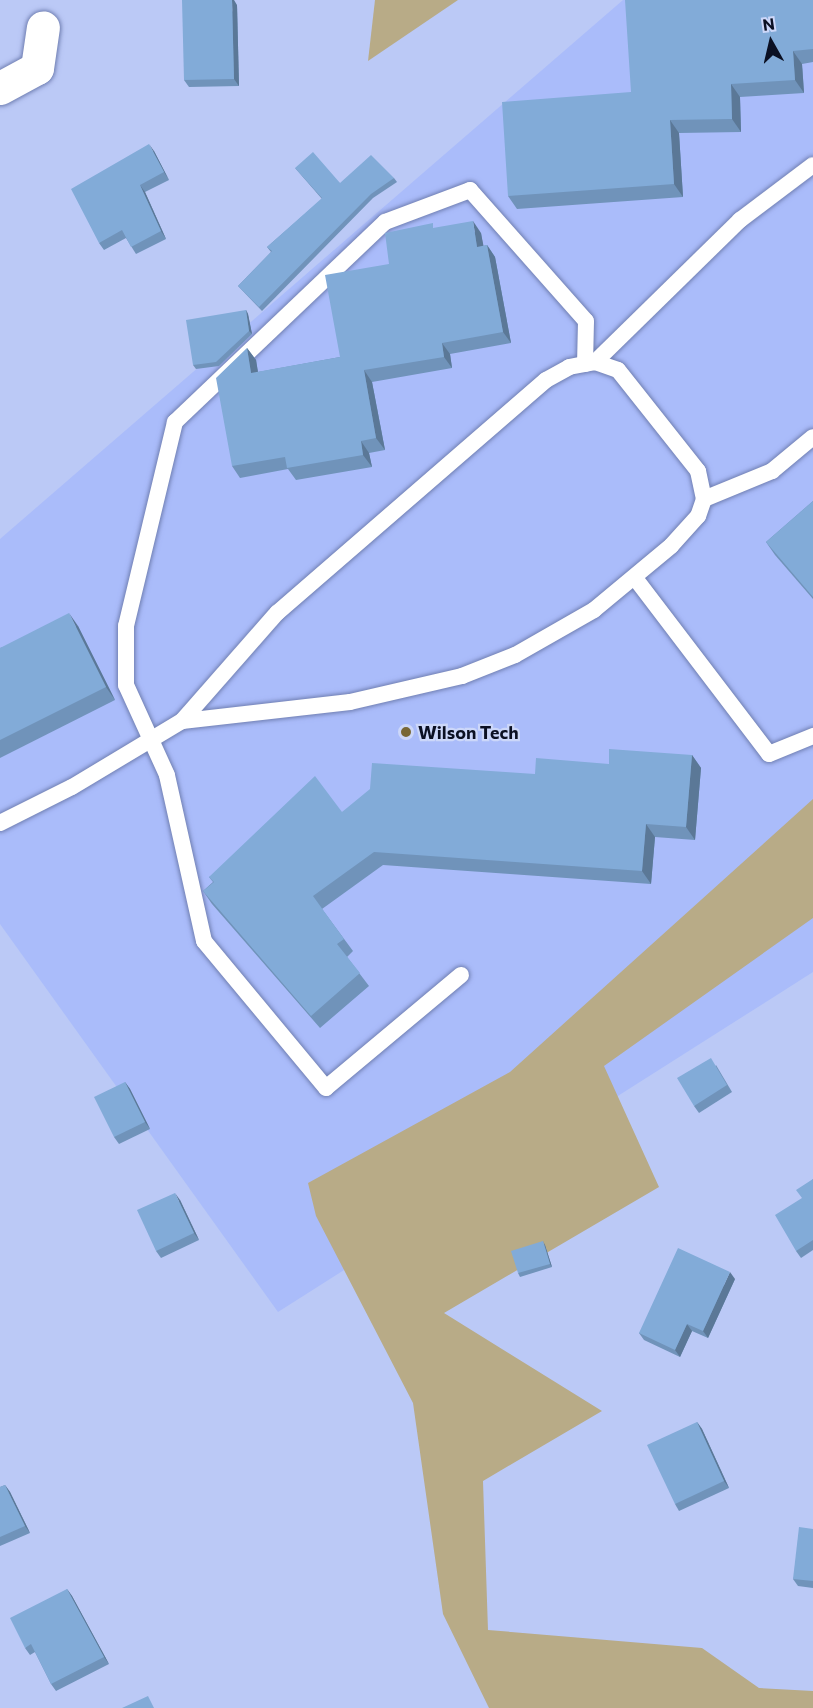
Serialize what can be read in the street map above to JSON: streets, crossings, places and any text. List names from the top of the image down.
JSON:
{
  "places": ["Wilson Tech"],
  "north": "top"
}
